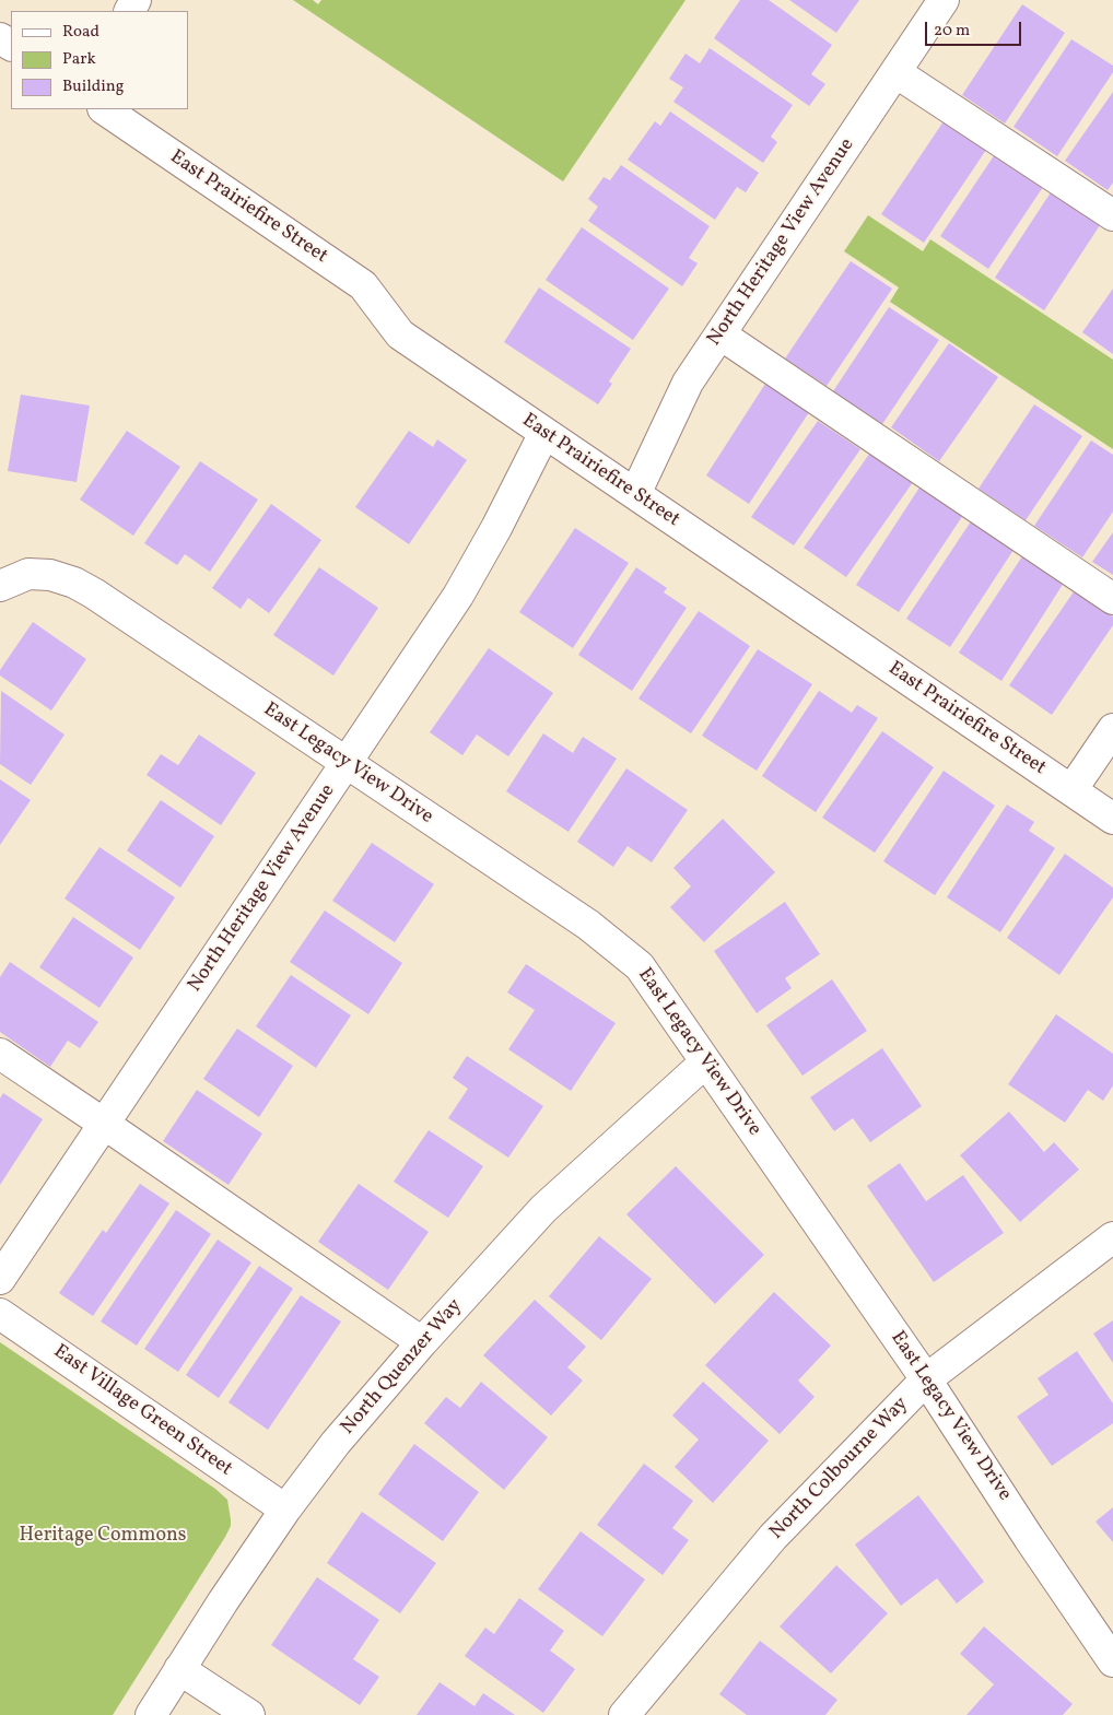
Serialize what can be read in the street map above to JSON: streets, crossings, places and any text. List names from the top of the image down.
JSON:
{
  "streets": {
    "street": [
      "East Prairiefire Street",
      "North Heritage View Avenue",
      "East Legacy View Drive",
      "North Quenzer Way",
      "East Village Green Street",
      "North Colbourne Way"
    ]
  },
  "crossings": [
    ["East Prairiefire Street", "North Heritage View Avenue"],
    ["North Heritage View Avenue", "East Legacy View Drive"],
    ["East Legacy View Drive", "North Quenzer Way"],
    ["East Legacy View Drive", "North Colbourne Way"],
    ["North Quenzer Way", "East Village Green Street"]
  ],
  "parks": ["Heritage Commons"],
  "legend": ["Road", "Park", "Building"],
  "scale_bar": "20 m"
}
